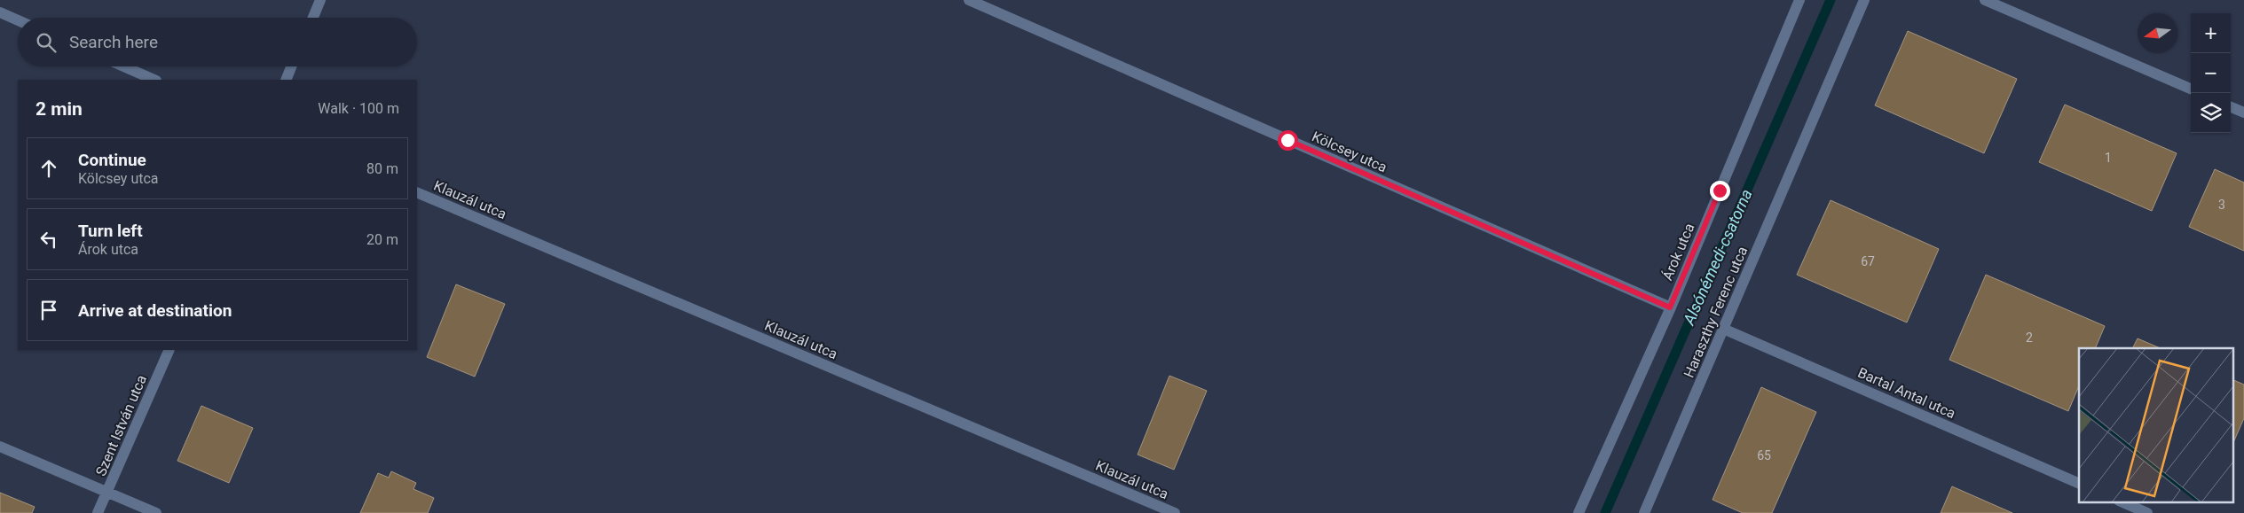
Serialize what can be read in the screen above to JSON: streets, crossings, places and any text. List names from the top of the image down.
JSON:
{
  "streets": {
    "street": [
      "Kölcsey utca",
      "Klauzál utca",
      "Árok utca",
      "Haraszthy Ferenc utca",
      "Bartal Antal utca",
      "Szent István utca"
    ]
  },
  "crossings": [
    ["Kölcsey utca", "Árok utca"],
    ["Haraszthy Ferenc utca", "Bartal Antal utca"]
  ],
  "water": ["Alsónémedi-csatorna"],
  "house_numbers": [
    "1",
    "3",
    "67",
    "2",
    "65"
  ],
  "north": "left",
  "page": {
    "map_buttons": ["+", "−"],
    "search": "Search here",
    "heading": ["2 min", "Walk · 100 m"],
    "list": [
      ["Continue", "Kölcsey utca", "80 m"],
      ["Turn left", "Árok utca", "20 m"],
      "Arrive at destination"
    ]
  }
}
